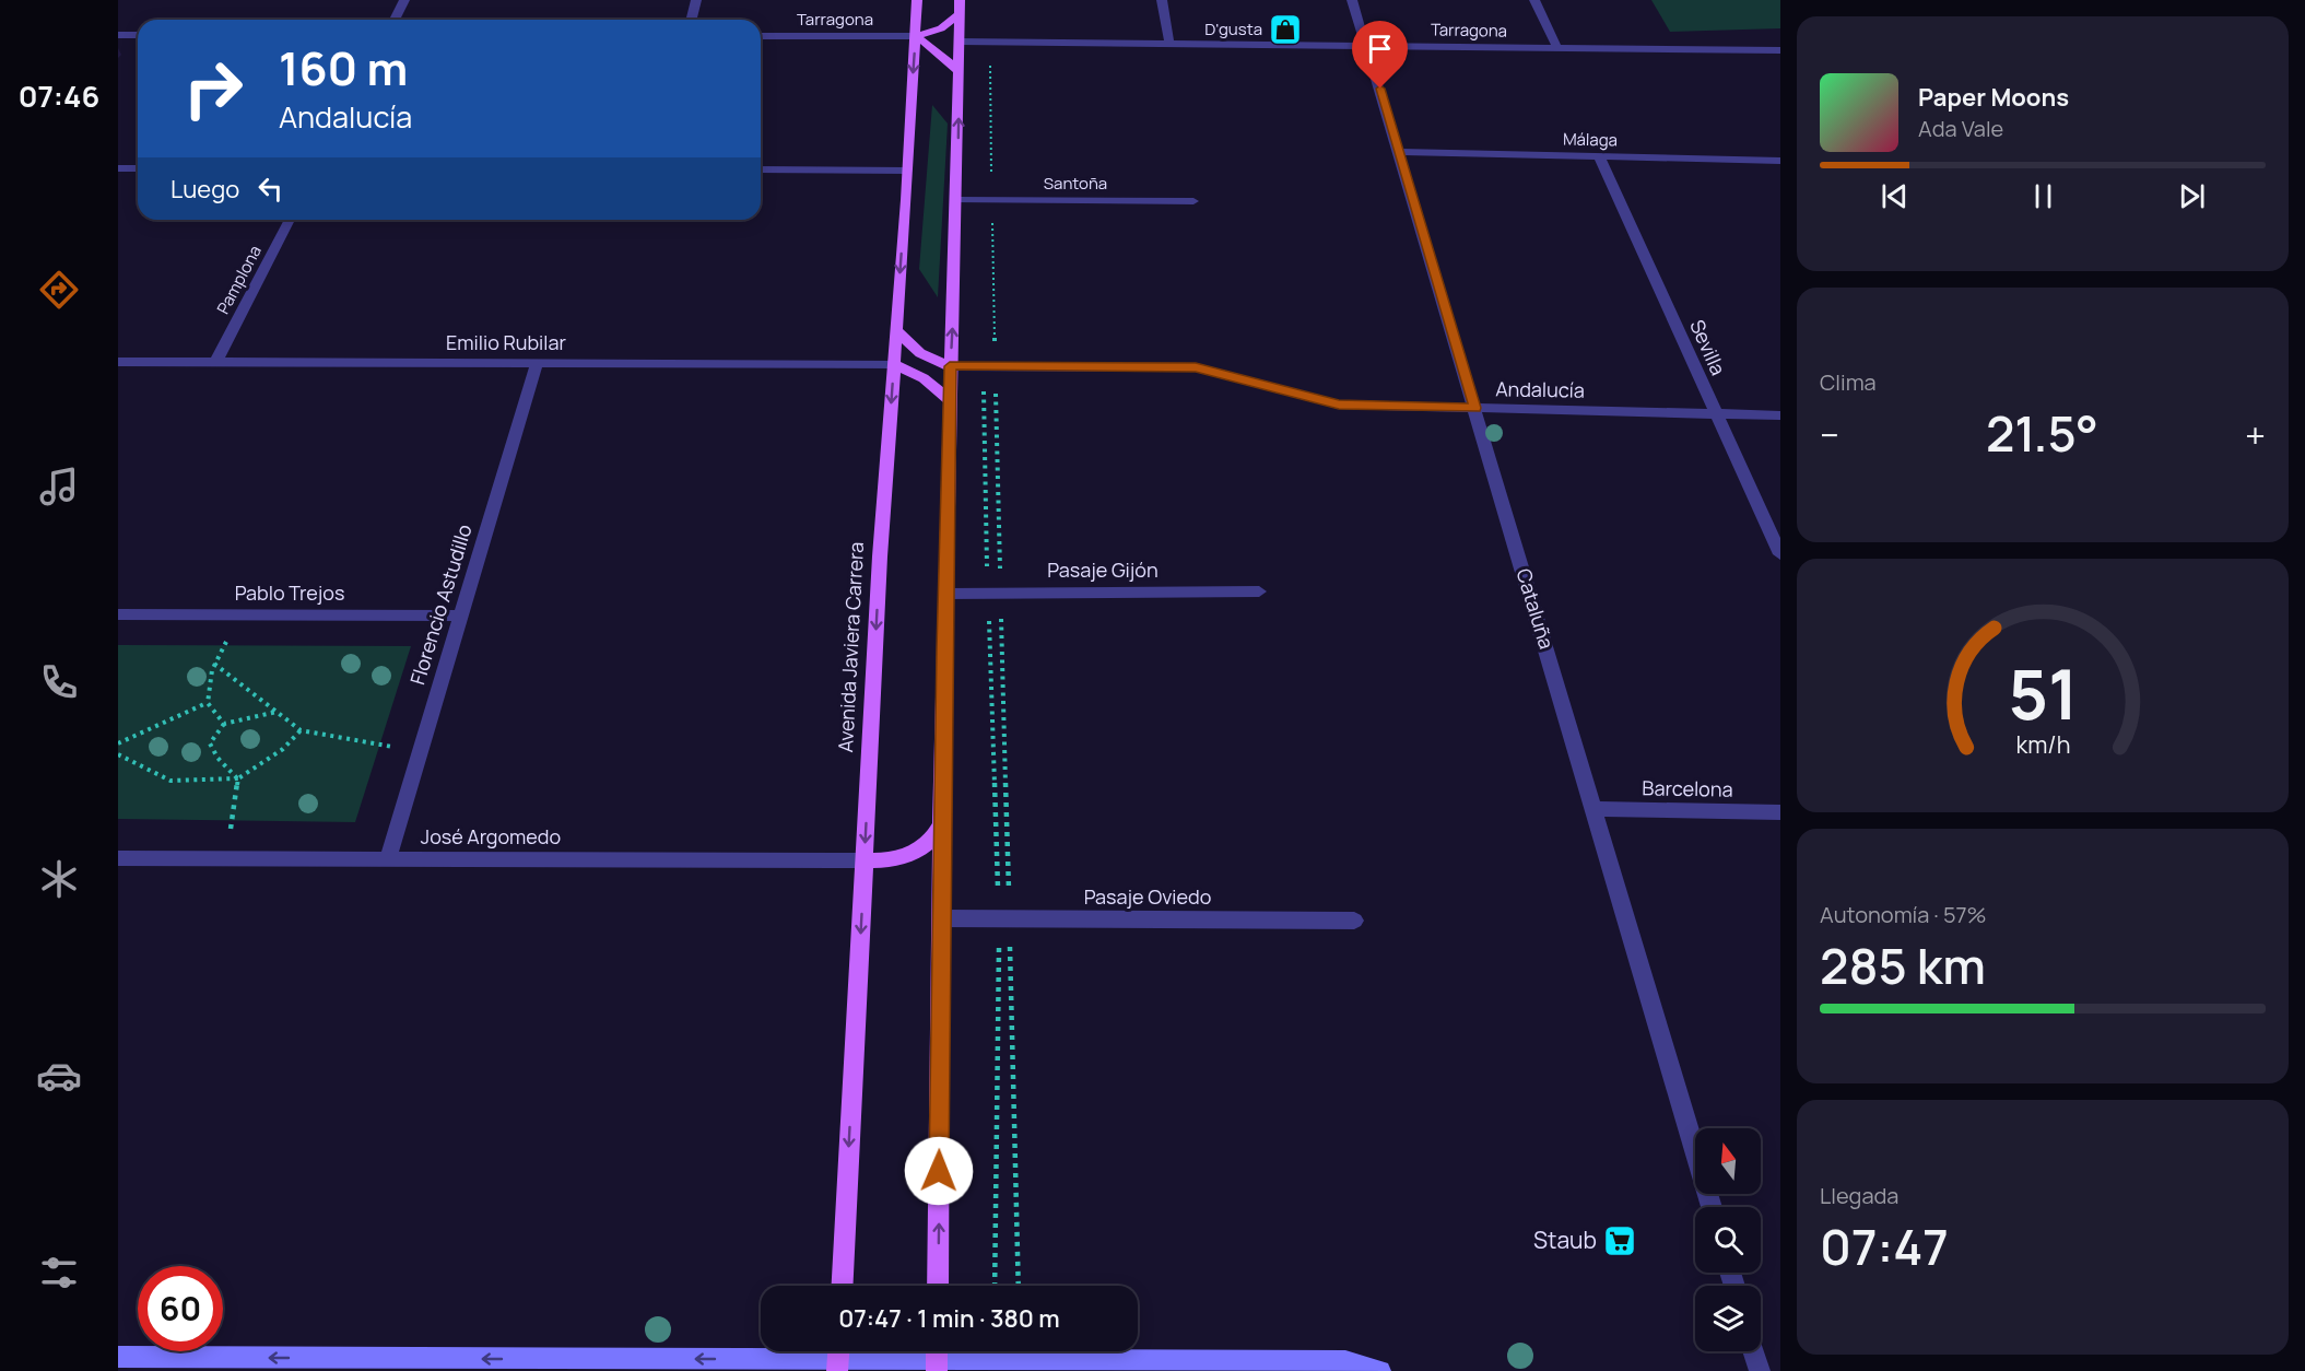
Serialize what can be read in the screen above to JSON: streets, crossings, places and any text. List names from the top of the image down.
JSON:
{
  "streets": {
    "main road": ["Avenida Javiera Carrera"],
    "street": [
      "Tarragona",
      "Málaga",
      "Santoña",
      "Pamplona",
      "Emilio Rubilar",
      "Sevilla",
      "Andalucía",
      "Pasaje Gijón",
      "Pablo Trejos",
      "Florencio Astudillo",
      "Cataluña",
      "Barcelona",
      "José Argomedo",
      "Pasaje Oviedo"
    ]
  },
  "crossings": [
    ["Tarragona", "Cataluña"],
    ["Tarragona", "Avenida Javiera Carrera"],
    ["Málaga", "Sevilla"],
    ["Málaga", "Cataluña"],
    ["Pamplona", "Emilio Rubilar"],
    ["Emilio Rubilar", "Florencio Astudillo"],
    ["Emilio Rubilar", "Avenida Javiera Carrera"],
    ["Sevilla", "Andalucía"],
    ["Andalucía", "Cataluña"],
    ["Pablo Trejos", "Florencio Astudillo"],
    ["Florencio Astudillo", "José Argomedo"],
    ["Cataluña", "Barcelona"],
    ["Avenida Javiera Carrera", "José Argomedo"]
  ],
  "places": {
    "shop": ["D'gusta"],
    "supermarket": ["Staub"]
  },
  "north": "top",
  "page": {
    "tabs": "07:46",
    "turn": ["160 m", "Andalucía"],
    "song": ["Paper Moons", "Ada Vale"],
    "then": "Luego",
    "tile": [
      "Clima",
      ["Autonomía · 57%", "285 km"],
      ["Llegada", "07:47"]
    ],
    "heat": ["−", "21.5°", "+"],
    "limit": "60",
    "trip": "07:47 · 1 min · 380 m",
    "gauge": ["51", "km/h"]
  }
}
